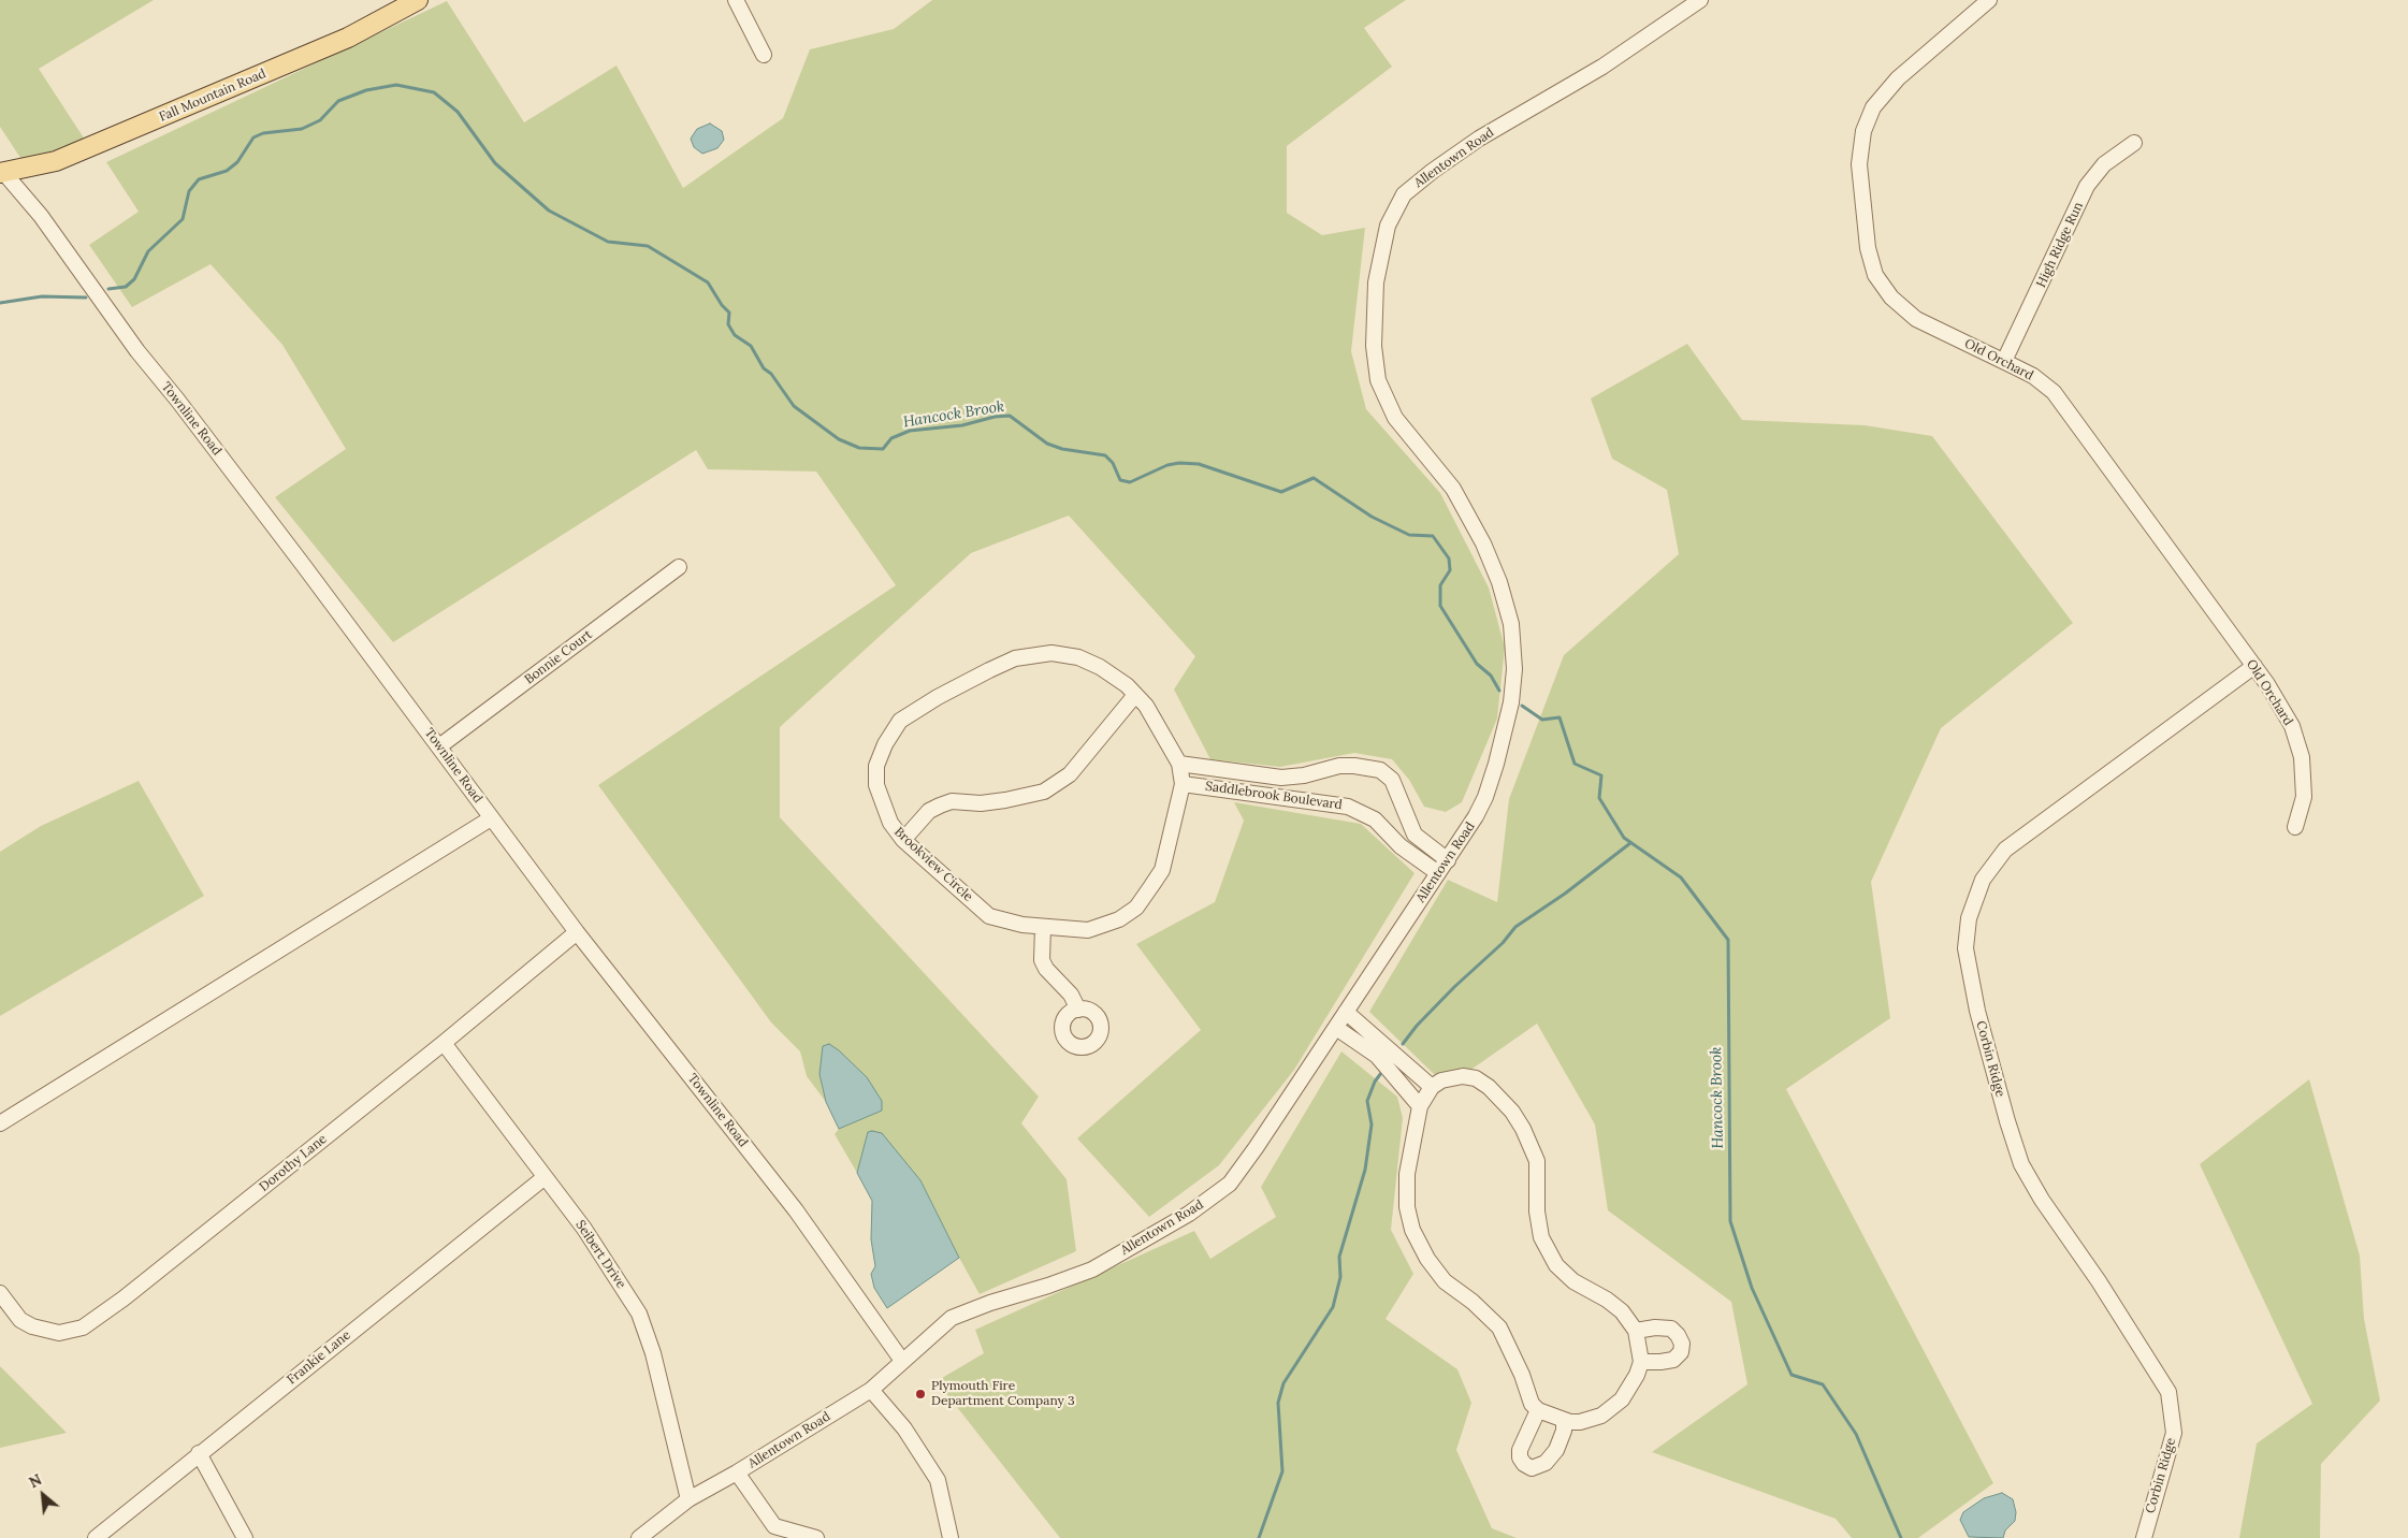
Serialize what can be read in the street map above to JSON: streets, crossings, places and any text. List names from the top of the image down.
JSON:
{
  "streets": {
    "main road": ["Fall Mountain Road"],
    "street": [
      "Allentown Road",
      "High Ridge Run",
      "Old Orchard",
      "Townline Road",
      "Bonnie Court",
      "Saddlebrook Boulevard",
      "Brookview Circle",
      "Corbin Ridge",
      "Dorothy Lane",
      "Seibert Drive",
      "Frankie Lane"
    ]
  },
  "crossings": [
    ["Fall Mountain Road", "Townline Road"],
    ["Allentown Road", "Townline Road"],
    ["Allentown Road", "Saddlebrook Boulevard"],
    ["Allentown Road", "Seibert Drive"],
    ["High Ridge Run", "Old Orchard"],
    ["Old Orchard", "Corbin Ridge"],
    ["Townline Road", "Bonnie Court"],
    ["Townline Road", "Dorothy Lane"],
    ["Saddlebrook Boulevard", "Brookview Circle"],
    ["Dorothy Lane", "Seibert Drive"],
    ["Seibert Drive", "Frankie Lane"]
  ],
  "water": ["Hancock Brook"],
  "places": ["Plymouth Fire Department Company 3"],
  "north": "top left"
}
